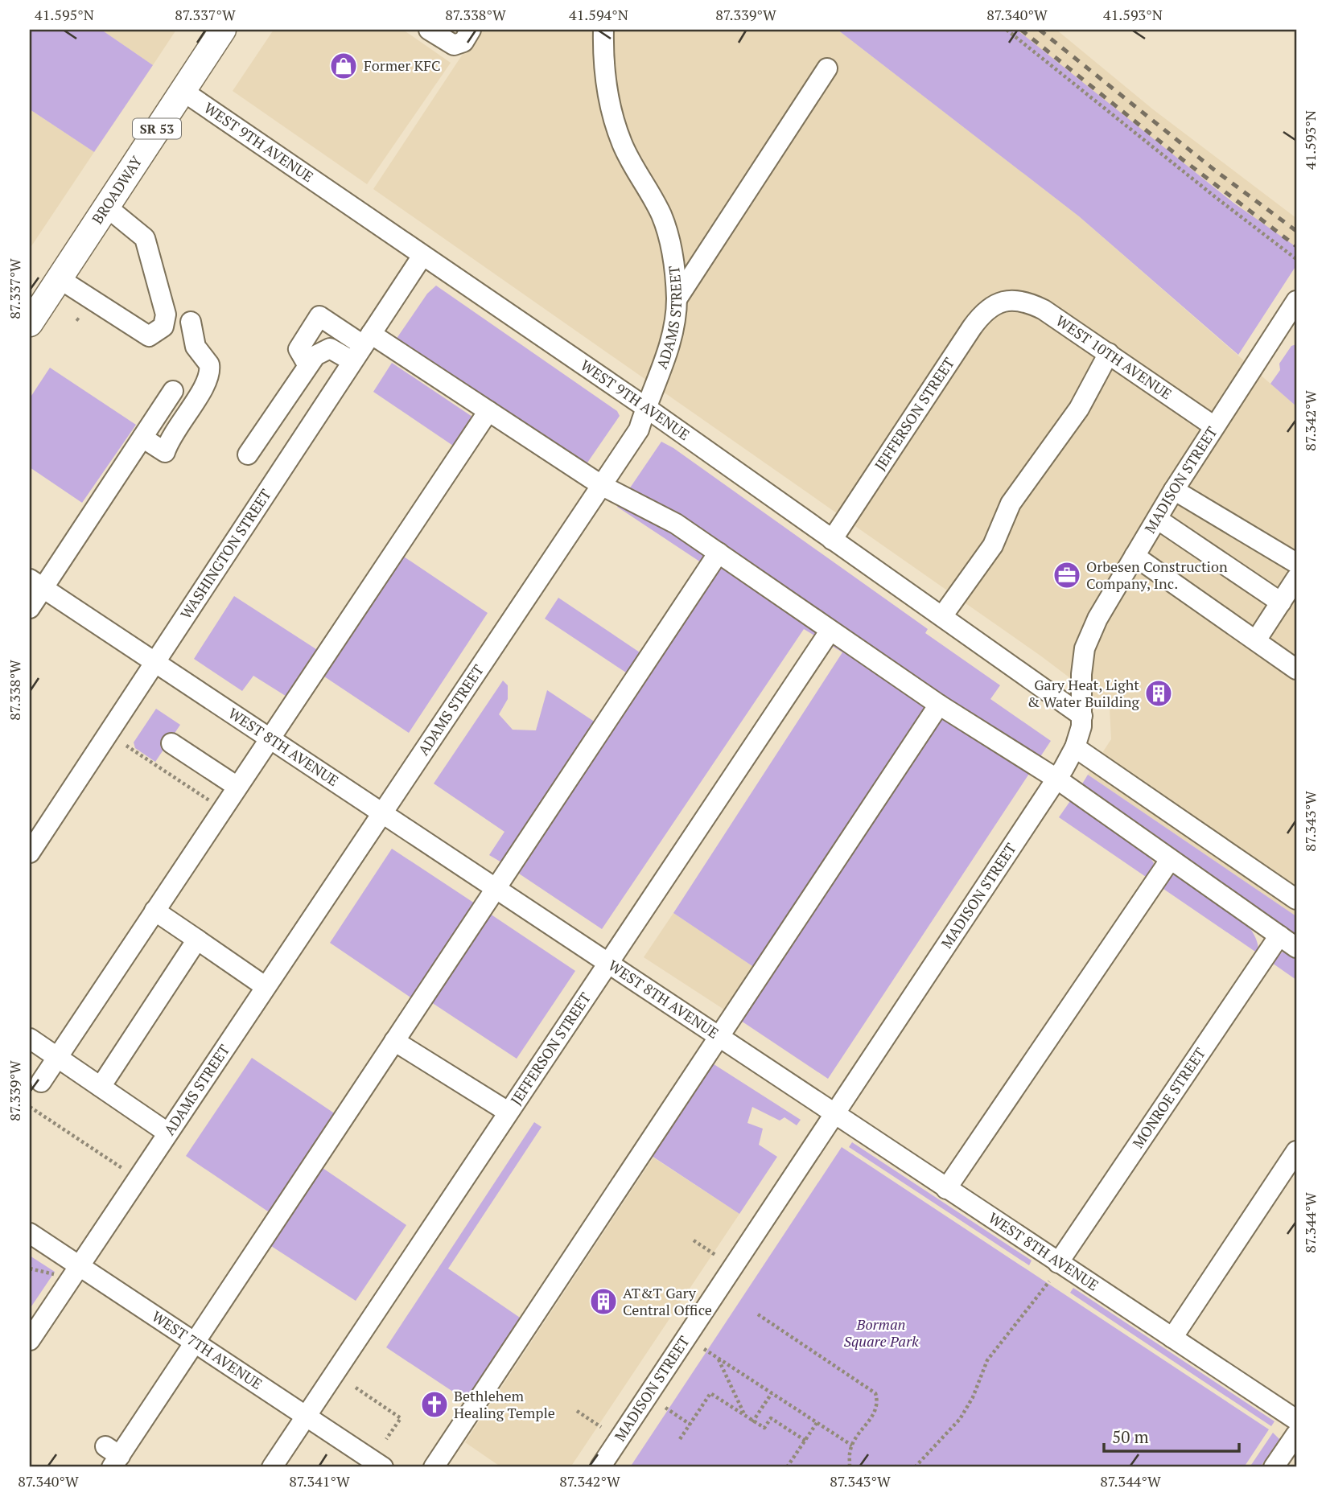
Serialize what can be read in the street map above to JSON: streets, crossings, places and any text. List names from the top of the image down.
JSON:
{
  "streets": {
    "main road": ["SR 53", "BROADWAY"],
    "street": [
      "WEST 9TH AVENUE",
      "ADAMS STREET",
      "WEST 10TH AVENUE",
      "JEFFERSON STREET",
      "MADISON STREET",
      "WASHINGTON STREET",
      "WEST 8TH AVENUE",
      "MONROE STREET",
      "WEST 7TH AVENUE"
    ]
  },
  "crossings": [
    ["WEST 9TH AVENUE", "BROADWAY"],
    ["WEST 9TH AVENUE", "ADAMS STREET"],
    ["WEST 9TH AVENUE", "JEFFERSON STREET"],
    ["WEST 9TH AVENUE", "MADISON STREET"],
    ["WEST 9TH AVENUE", "WASHINGTON STREET"],
    ["ADAMS STREET", "WEST 8TH AVENUE"],
    ["ADAMS STREET", "WEST 7TH AVENUE"],
    ["WEST 10TH AVENUE", "JEFFERSON STREET"],
    ["WEST 10TH AVENUE", "MADISON STREET"],
    ["JEFFERSON STREET", "WEST 8TH AVENUE"],
    ["JEFFERSON STREET", "WEST 7TH AVENUE"],
    ["MADISON STREET", "WEST 8TH AVENUE"],
    ["WASHINGTON STREET", "WEST 8TH AVENUE"],
    ["WEST 8TH AVENUE", "MONROE STREET"]
  ],
  "parks": ["Borman Square Park"],
  "places": {
    "shop": ["Former KFC"],
    "office": ["Orbesen Construction Company, Inc."],
    "building": ["Gary Heat, Light & Water Building", "AT&T Gary Central Office"],
    "church": ["Bethlehem Healing Temple"]
  },
  "scale_bar": "50 m",
  "coordinates": [
    "41.595°N",
    "87.337°W",
    "87.338°W",
    "41.594°N",
    "87.339°W",
    "87.340°W",
    "41.593°N",
    "87.342°W",
    "87.343°W",
    "87.344°W",
    "87.341°W"
  ]
}
